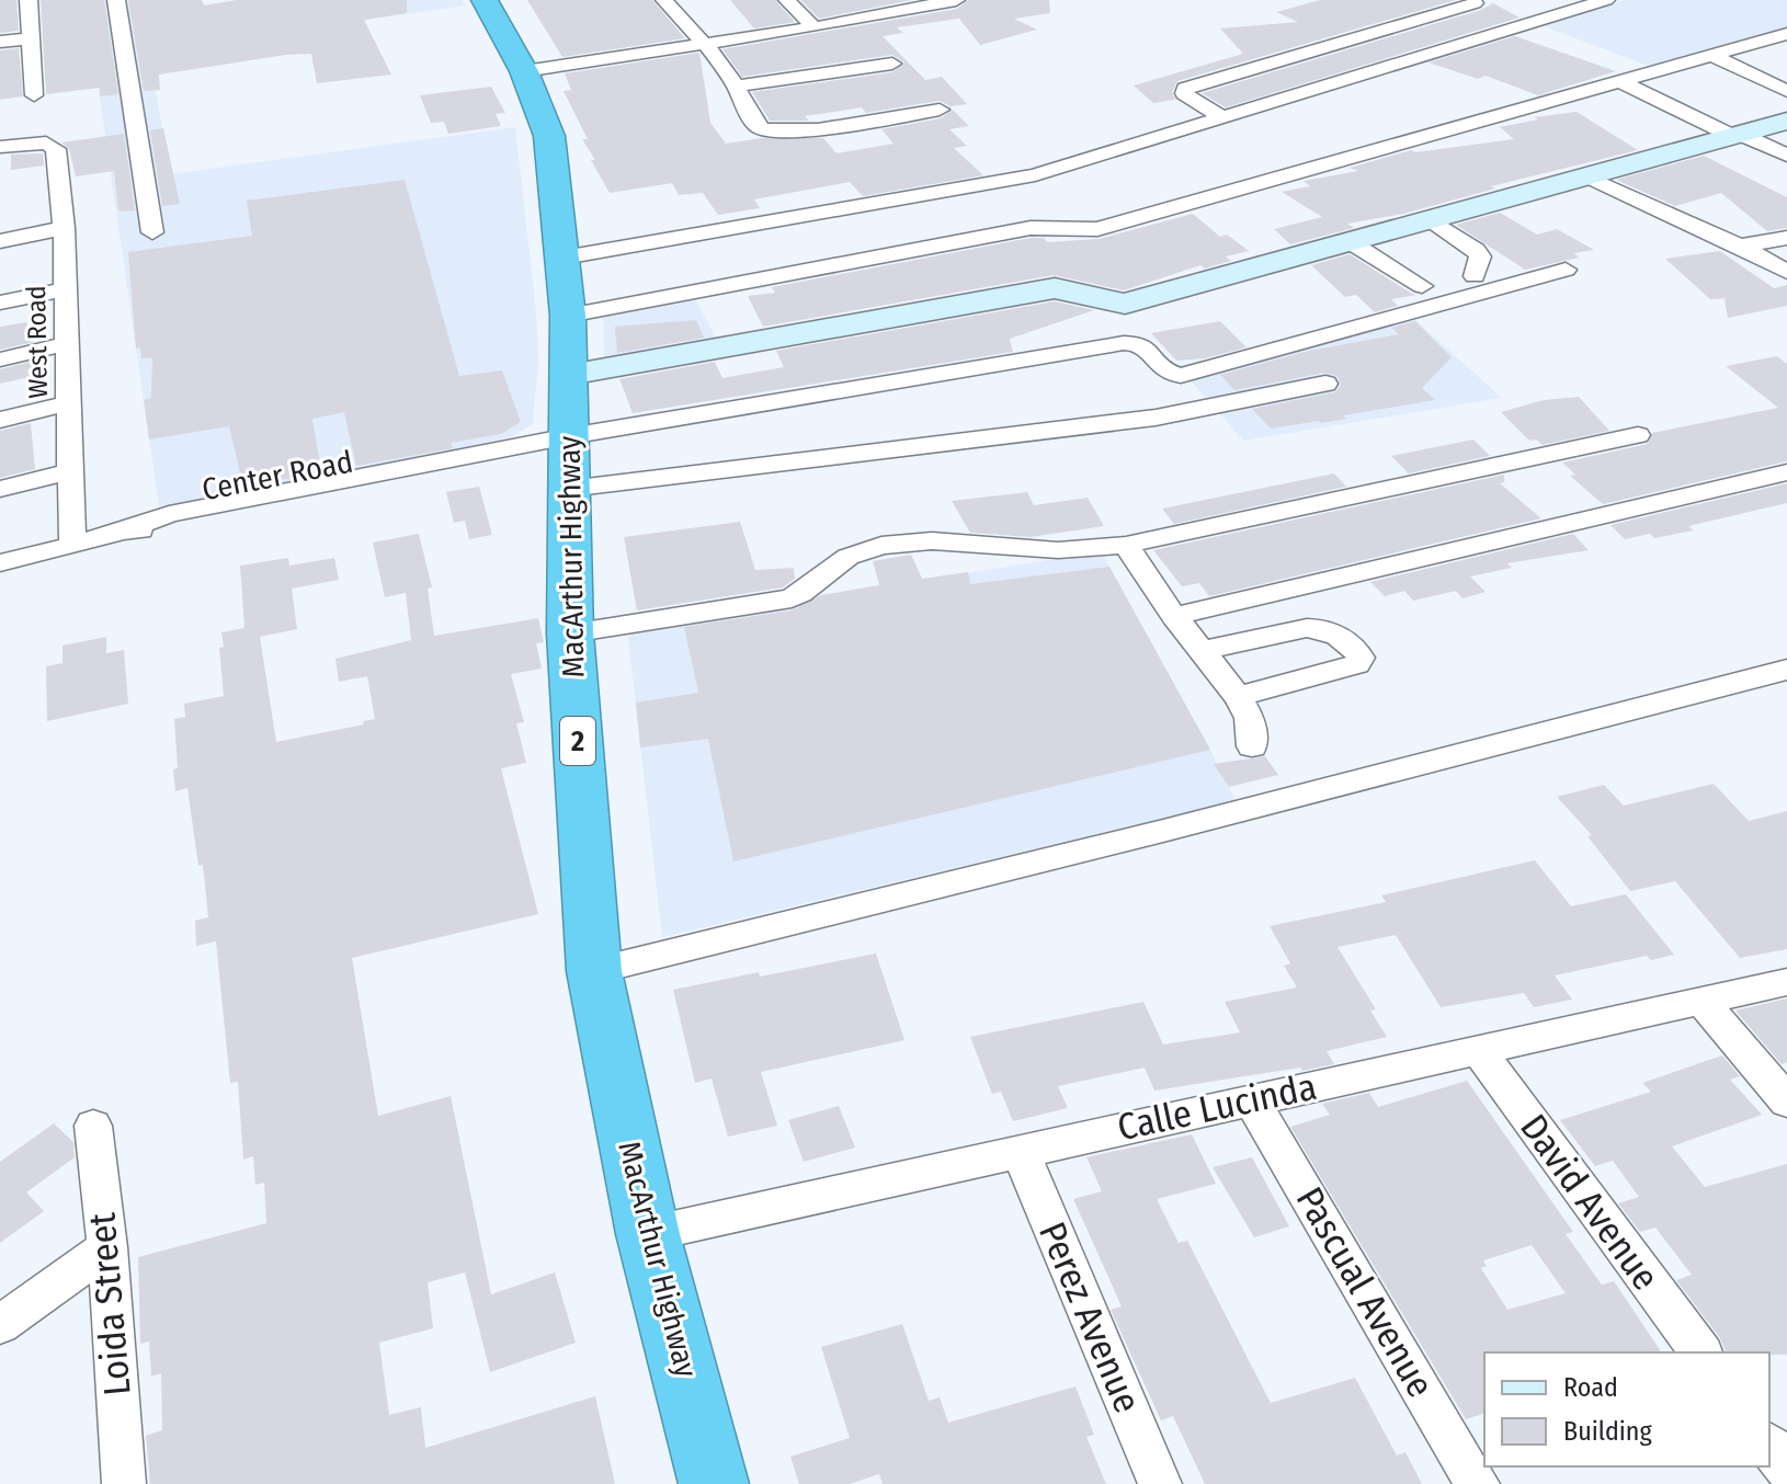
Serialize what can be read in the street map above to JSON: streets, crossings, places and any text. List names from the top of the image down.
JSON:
{
  "streets": {
    "highway": ["MacArthur Highway", "2"],
    "street": [
      "West Road",
      "Center Road",
      "Calle Lucinda",
      "David Avenue",
      "Pascual Avenue",
      "Loida Street",
      "Perez Avenue"
    ]
  },
  "crossings": [
    ["West Road", "Center Road"],
    ["Center Road", "MacArthur Highway"],
    ["MacArthur Highway", "Calle Lucinda"],
    ["Calle Lucinda", "David Avenue"],
    ["Calle Lucinda", "Pascual Avenue"],
    ["Calle Lucinda", "Perez Avenue"]
  ],
  "legend": ["Road", "Building"]
}
